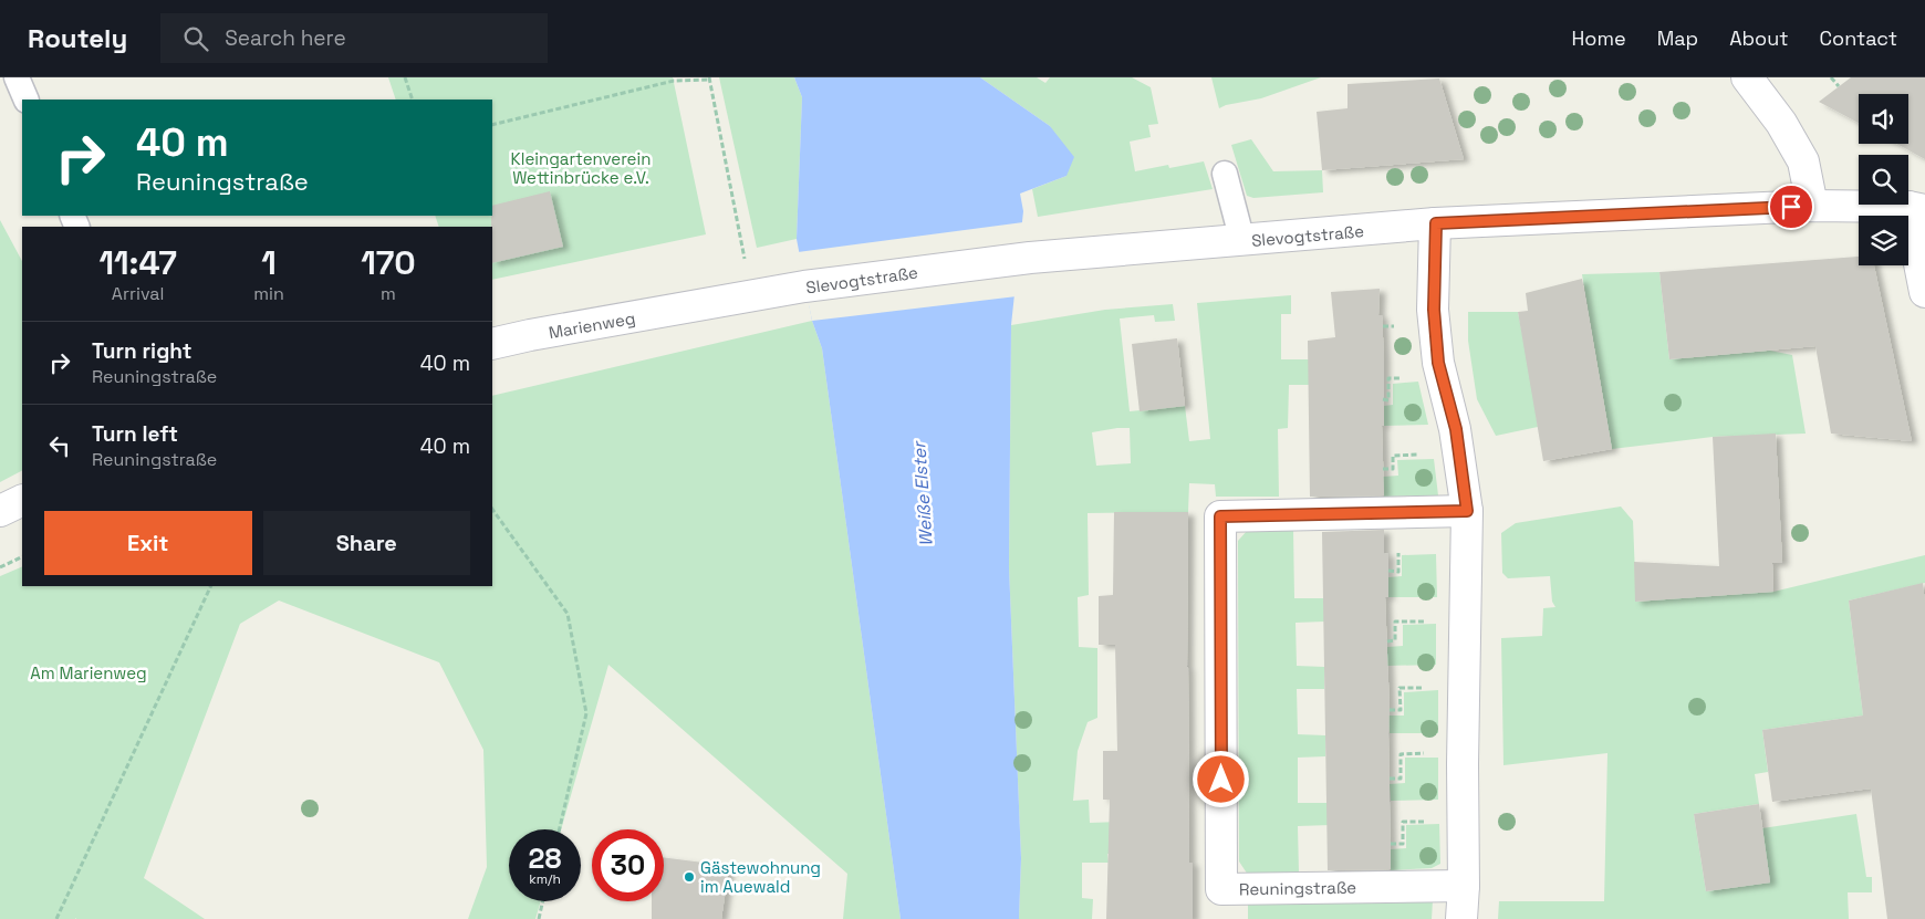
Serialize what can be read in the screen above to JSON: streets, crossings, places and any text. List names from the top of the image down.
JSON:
{
  "streets": {
    "street": ["Slevogtstraße", "Marienweg", "Reuningstraße"]
  },
  "crossings": [
    ["Slevogtstraße", "Marienweg"]
  ],
  "water": ["Weiße Elster"],
  "parks": ["Kleingartenverein Wettinbrücke e.V.", "Am Marienweg"],
  "places": ["Gästewohnung im Auewald"],
  "page": {
    "header": "Routely",
    "search": "Search here",
    "nav": [
      "Home",
      "Map",
      "About",
      "Contact"
    ],
    "turn": ["40 m", "Reuningstraße"],
    "eta": [
      "11:47",
      "Arrival",
      "1",
      "min",
      "170",
      "m"
    ],
    "list": [
      {
        "name": "Turn right",
        "note": "Reuningstraße",
        "value": "40 m"
      },
      {
        "name": "Turn left",
        "note": "Reuningstraße",
        "value": "40 m"
      }
    ],
    "buttons": ["Exit", "Share"],
    "speed": "28 km/h",
    "limit": "30"
  }
}
